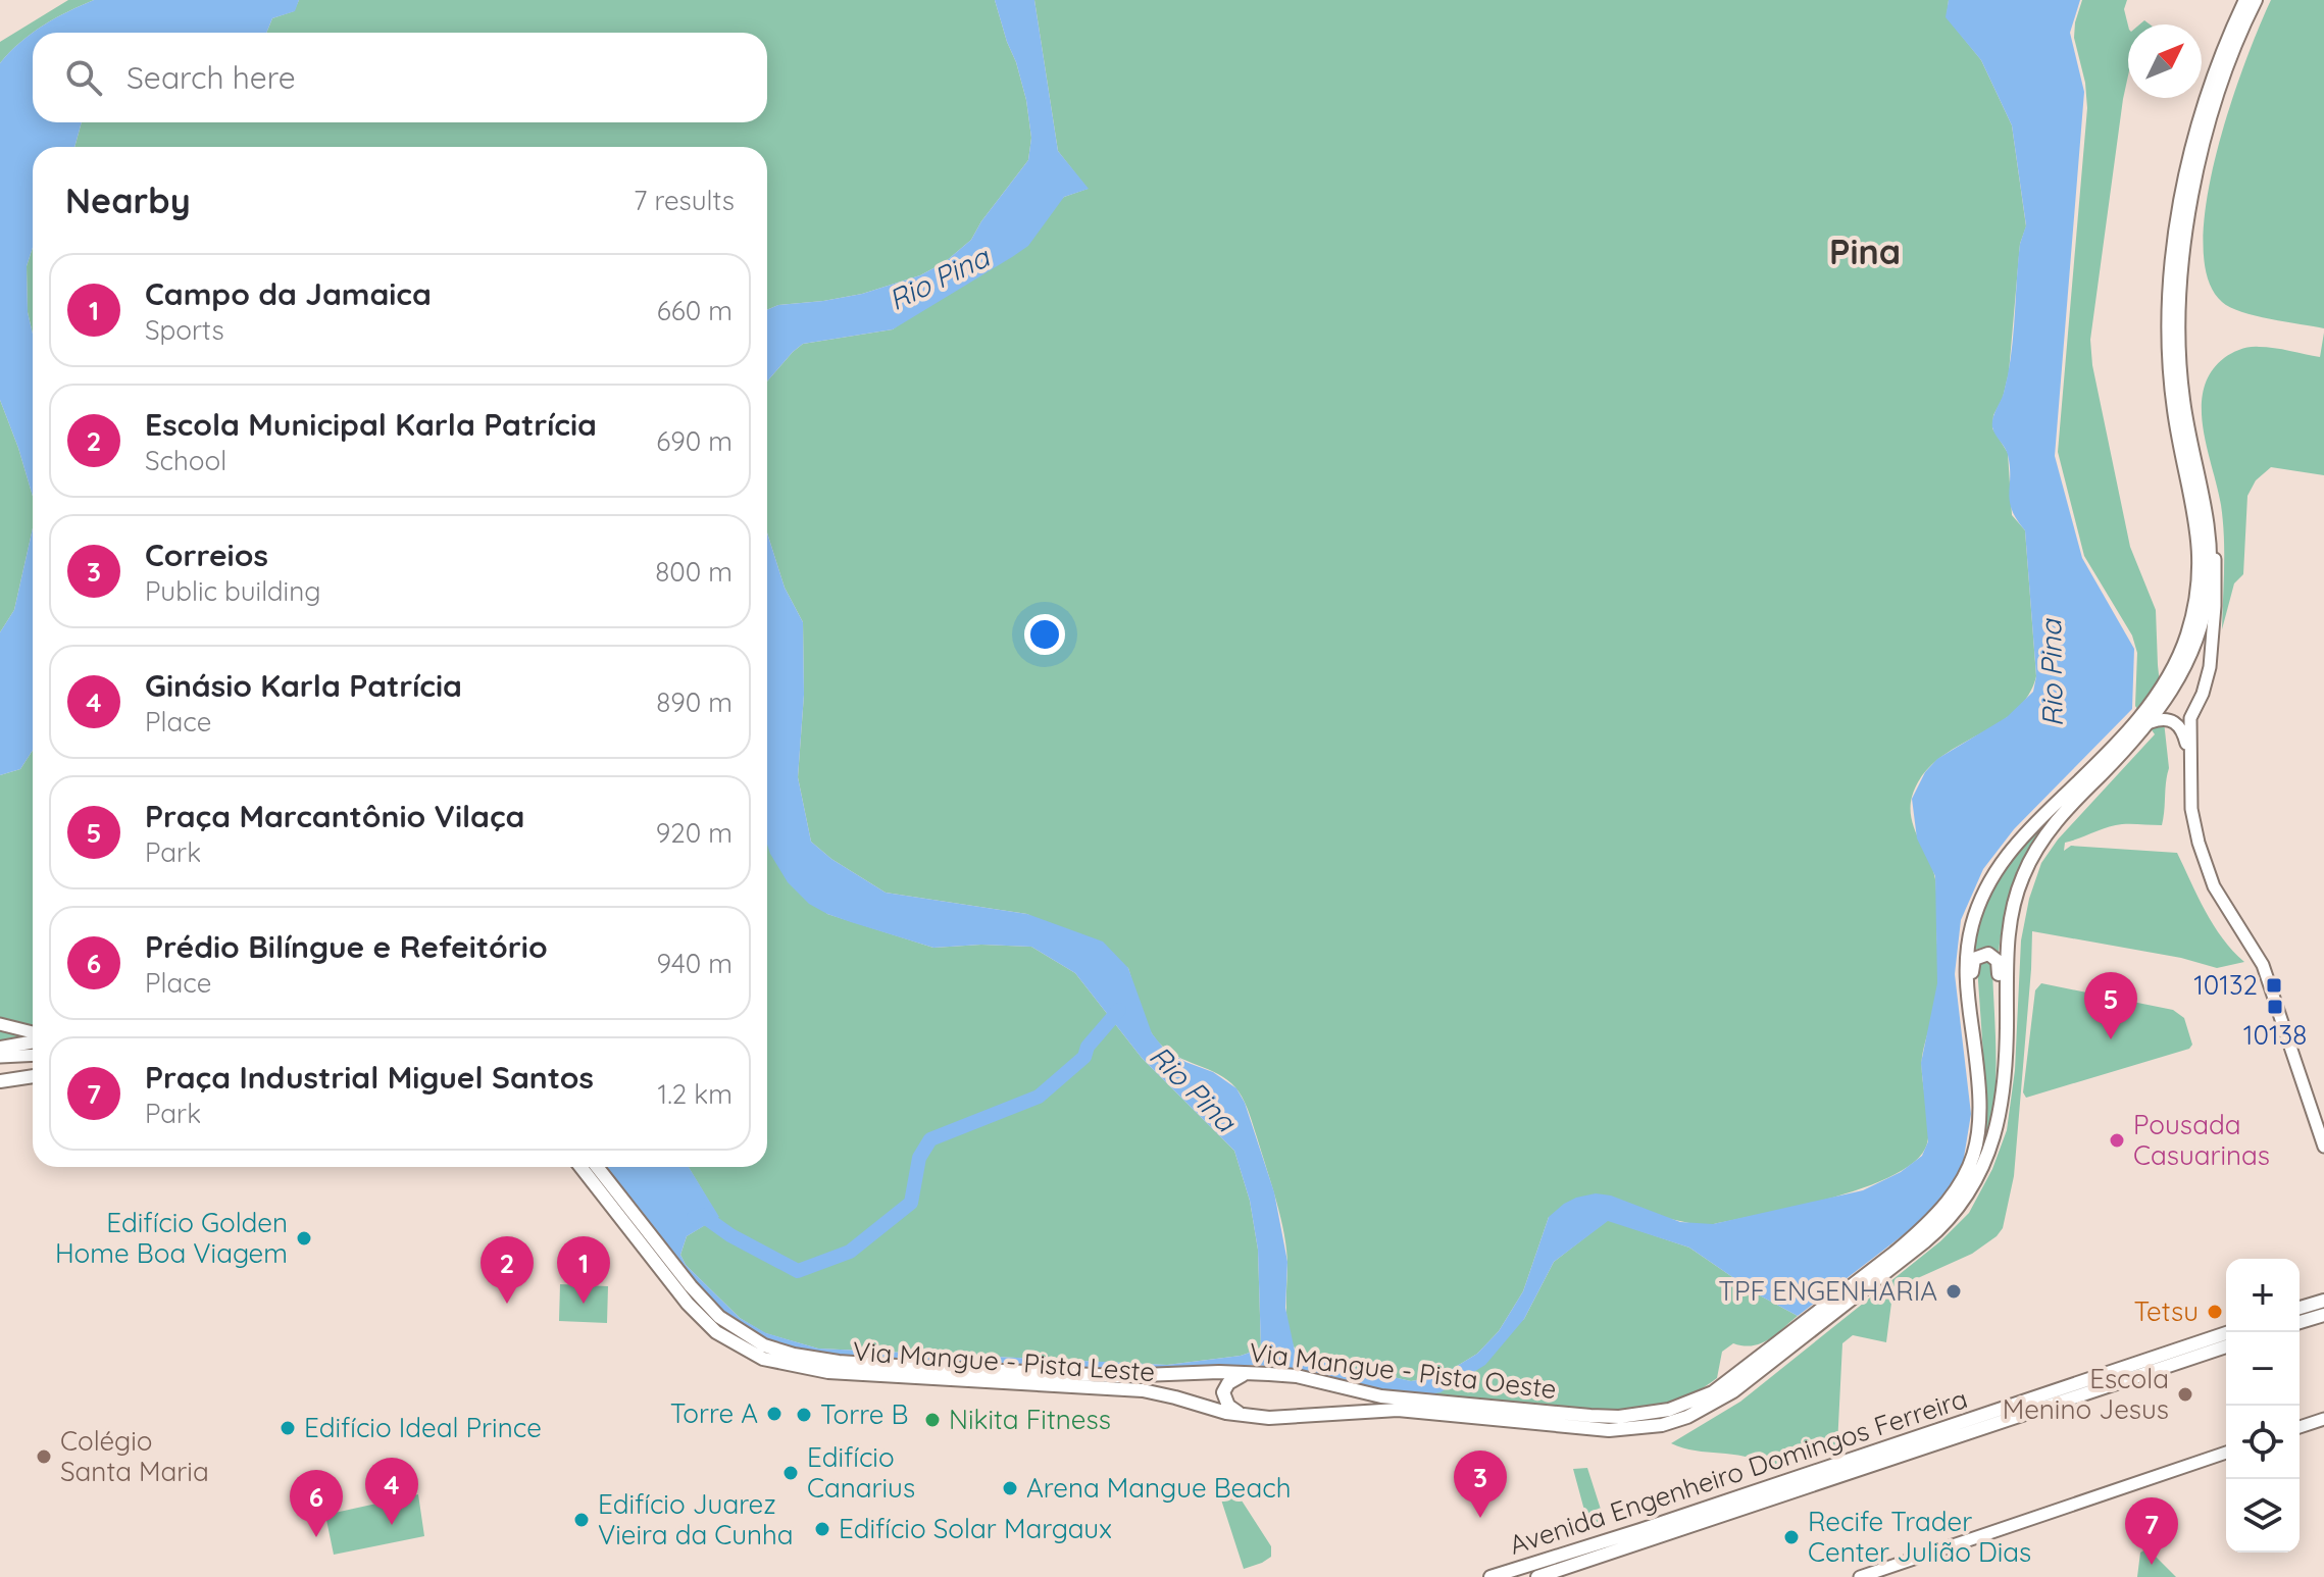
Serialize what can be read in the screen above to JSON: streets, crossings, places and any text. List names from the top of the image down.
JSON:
{
  "streets": {
    "main road": ["Via Mangue - Pista Leste", "Via Mangue - Pista Oeste", "Avenida Engenheiro Domingos Ferreira"]
  },
  "crossings": [
    ["Via Mangue - Pista Leste", "Via Mangue - Pista Oeste"]
  ],
  "districts": ["Pina"],
  "water": ["Rio Pina"],
  "places": {
    "transit": ["10132", "10138"],
    "other": [
      "Pousada Casuarinas",
      "Edifício Golden Home Boa Viagem",
      "TPF ENGENHARIA",
      "Tetsu",
      "Escola Menino Jesus",
      "Torre A",
      "Torre B",
      "Nikita Fitness",
      "Edifício Ideal Prince",
      "Colégio Santa Maria",
      "Edifício Canarius",
      "Arena Mangue Beach",
      "Edifício Juarez Vieira da Cunha",
      "Edifício Solar Margaux",
      "Recife Trader Center Julião Dias"
    ]
  },
  "north": "top right",
  "page": {
    "search": "Search here",
    "heading": ["Nearby", "7 results"],
    "list": [
      {
        "mark": "1",
        "name": "Campo da Jamaica",
        "note": "Sports",
        "value": "660 m"
      },
      {
        "mark": "2",
        "name": "Escola Municipal Karla Patrícia",
        "note": "School",
        "value": "690 m"
      },
      {
        "mark": "3",
        "name": "Correios",
        "note": "Public building",
        "value": "800 m"
      },
      {
        "mark": "4",
        "name": "Ginásio Karla Patrícia",
        "note": "Place",
        "value": "890 m"
      },
      {
        "mark": "5",
        "name": "Praça Marcantônio Vilaça",
        "note": "Park",
        "value": "920 m"
      },
      {
        "mark": "6",
        "name": "Prédio Bilíngue e Refeitório",
        "note": "Place",
        "value": "940 m"
      },
      {
        "mark": "7",
        "name": "Praça Industrial Miguel Santos",
        "note": "Park",
        "value": "1.2 km"
      }
    ],
    "pins": [
      "5",
      "1",
      "2",
      "3",
      "4",
      "6",
      "7"
    ],
    "map_buttons": ["+", "−"]
  }
}
